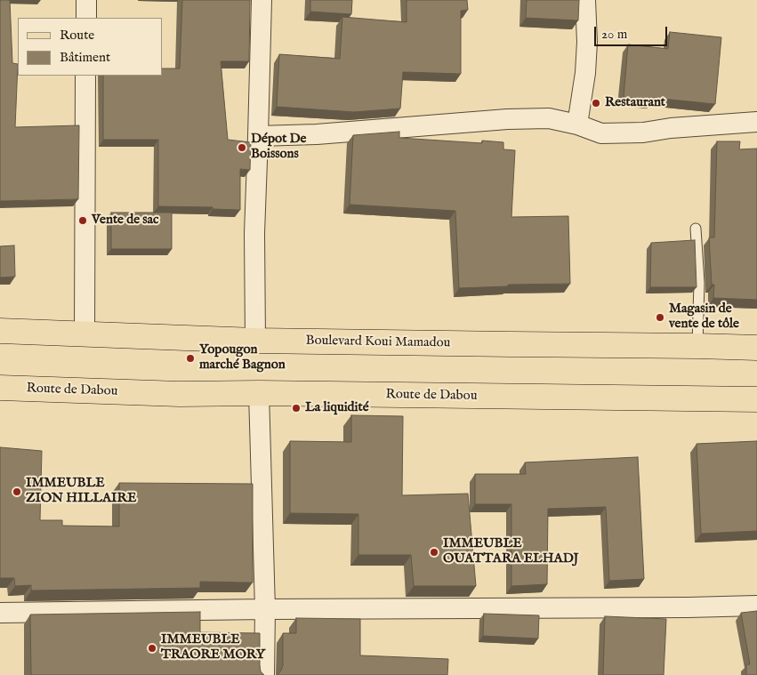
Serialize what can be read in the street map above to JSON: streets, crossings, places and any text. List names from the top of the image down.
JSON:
{
  "streets": {
    "main road": ["Boulevard Koui Mamadou", "Route de Dabou"]
  },
  "places": [
    "Restaurant",
    "Dépot De Boissons",
    "Vente de sac",
    "Magasin de vente de tôle",
    "Yopougon marché Bagnon",
    "La liquidité",
    "IMMEUBLE ZION HILLAIRE",
    "IMMEUBLE OUATTARA ELHADJ",
    "IMMEUBLE TRAORE MORY"
  ],
  "legend": ["Route", "Bâtiment"],
  "scale_bar": "20 m"
}
